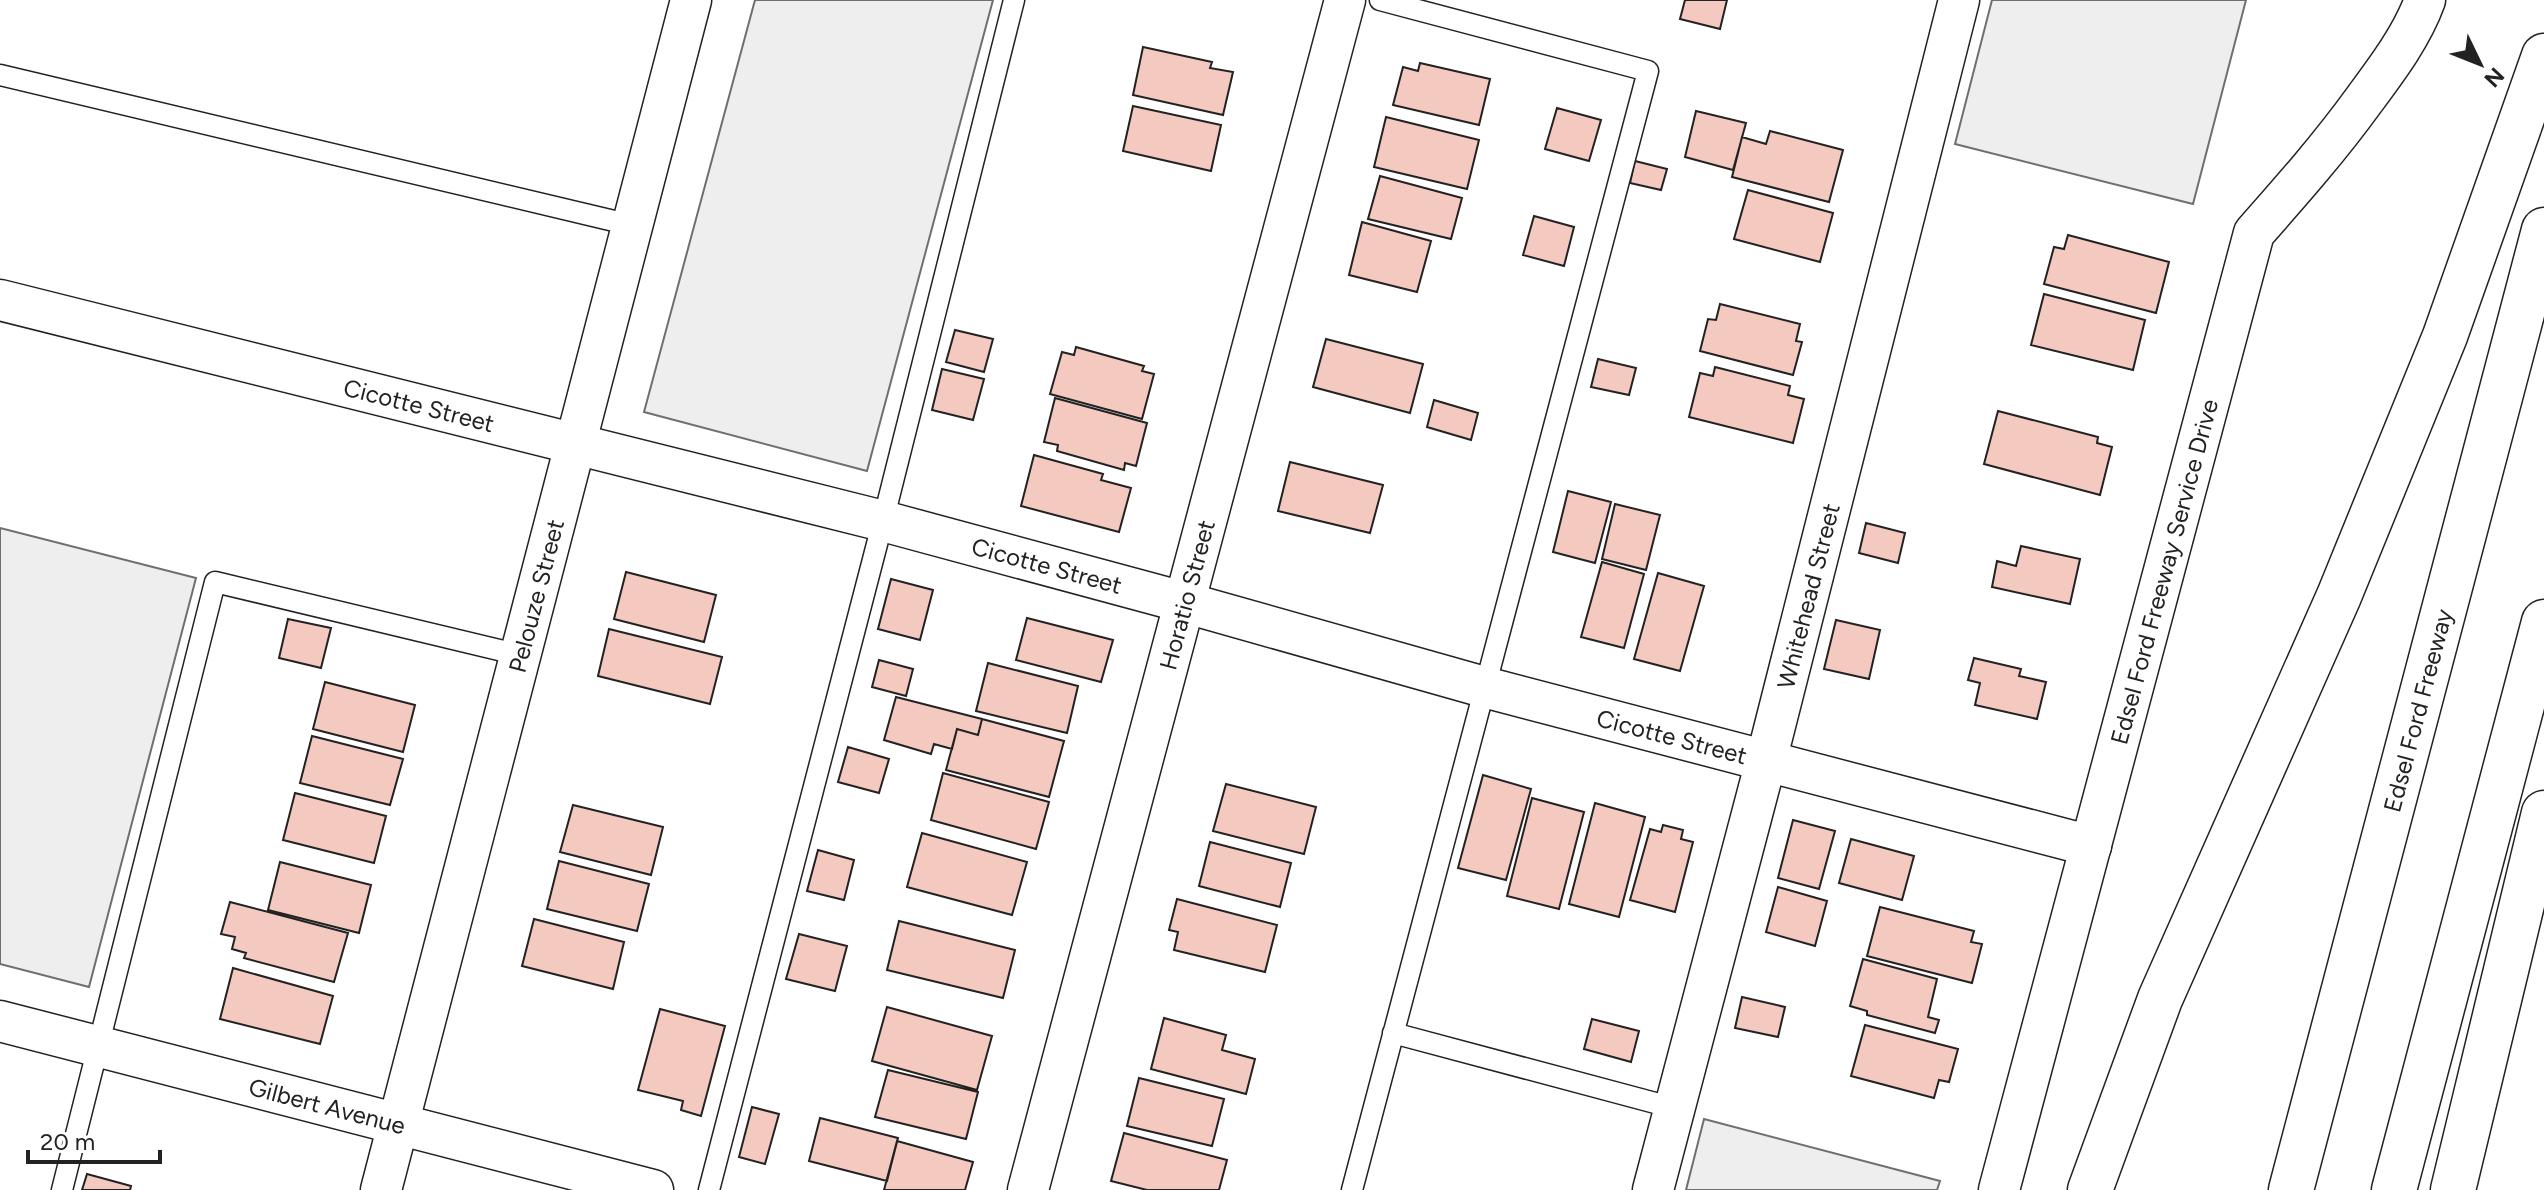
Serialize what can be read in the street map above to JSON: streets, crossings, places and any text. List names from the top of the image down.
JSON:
{
  "streets": {
    "highway": ["Edsel Ford Freeway"],
    "street": [
      "Cicotte Street",
      "Edsel Ford Freeway Service Drive",
      "Pelouze Street",
      "Horatio Street",
      "Whitehead Street",
      "Gilbert Avenue"
    ]
  },
  "crossings": [
    ["Cicotte Street", "Edsel Ford Freeway Service Drive"],
    ["Cicotte Street", "Pelouze Street"],
    ["Cicotte Street", "Horatio Street"],
    ["Cicotte Street", "Whitehead Street"],
    ["Pelouze Street", "Gilbert Avenue"]
  ],
  "scale_bar": "20 m",
  "north": "bottom right"
}
